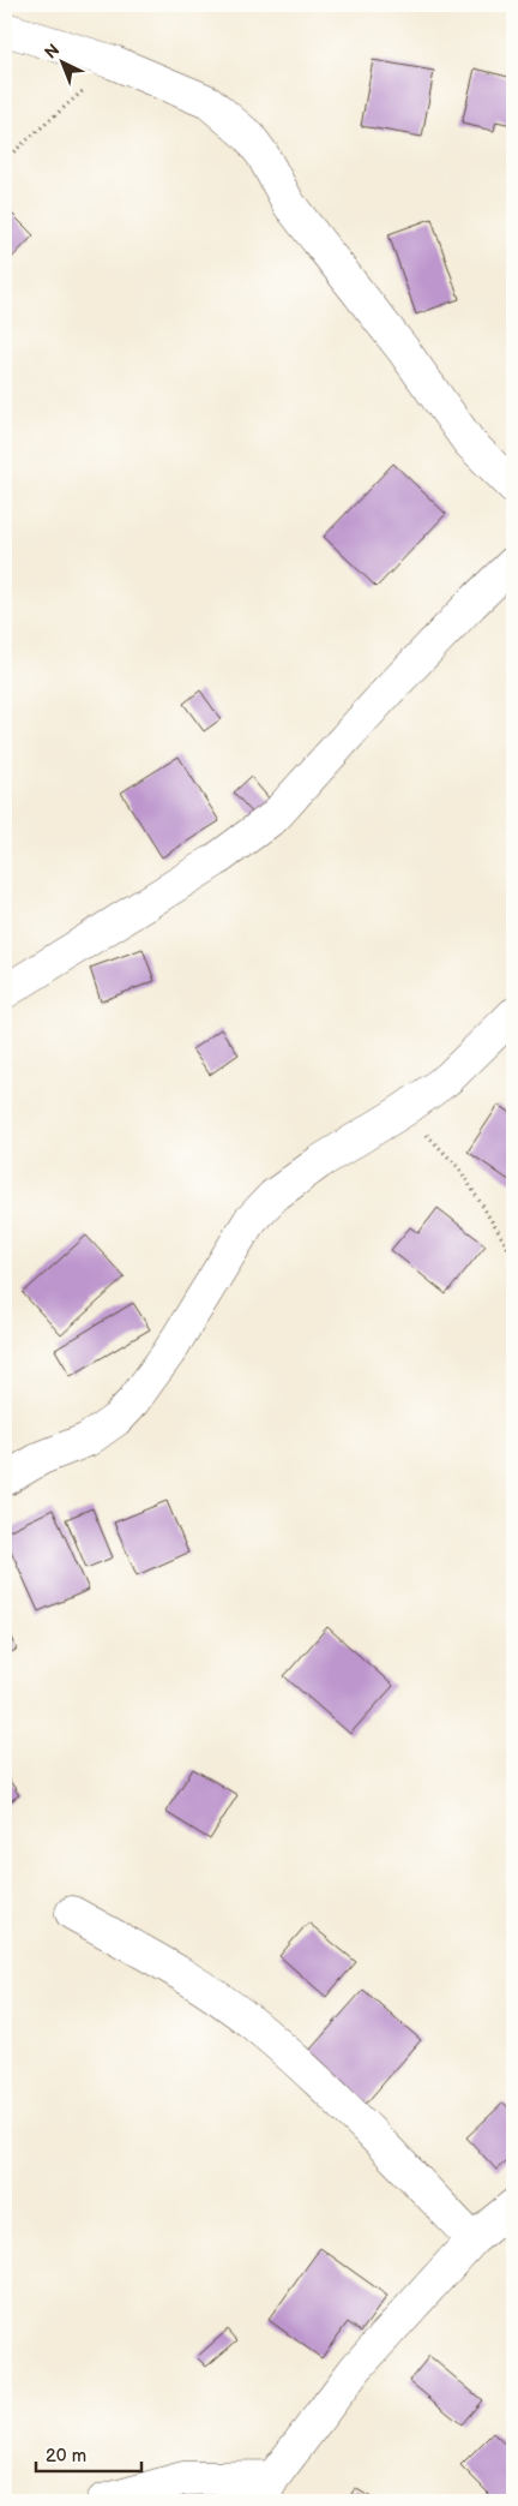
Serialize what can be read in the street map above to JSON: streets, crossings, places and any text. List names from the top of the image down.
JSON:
{
  "scale_bar": "20 m",
  "north": "top left"
}
